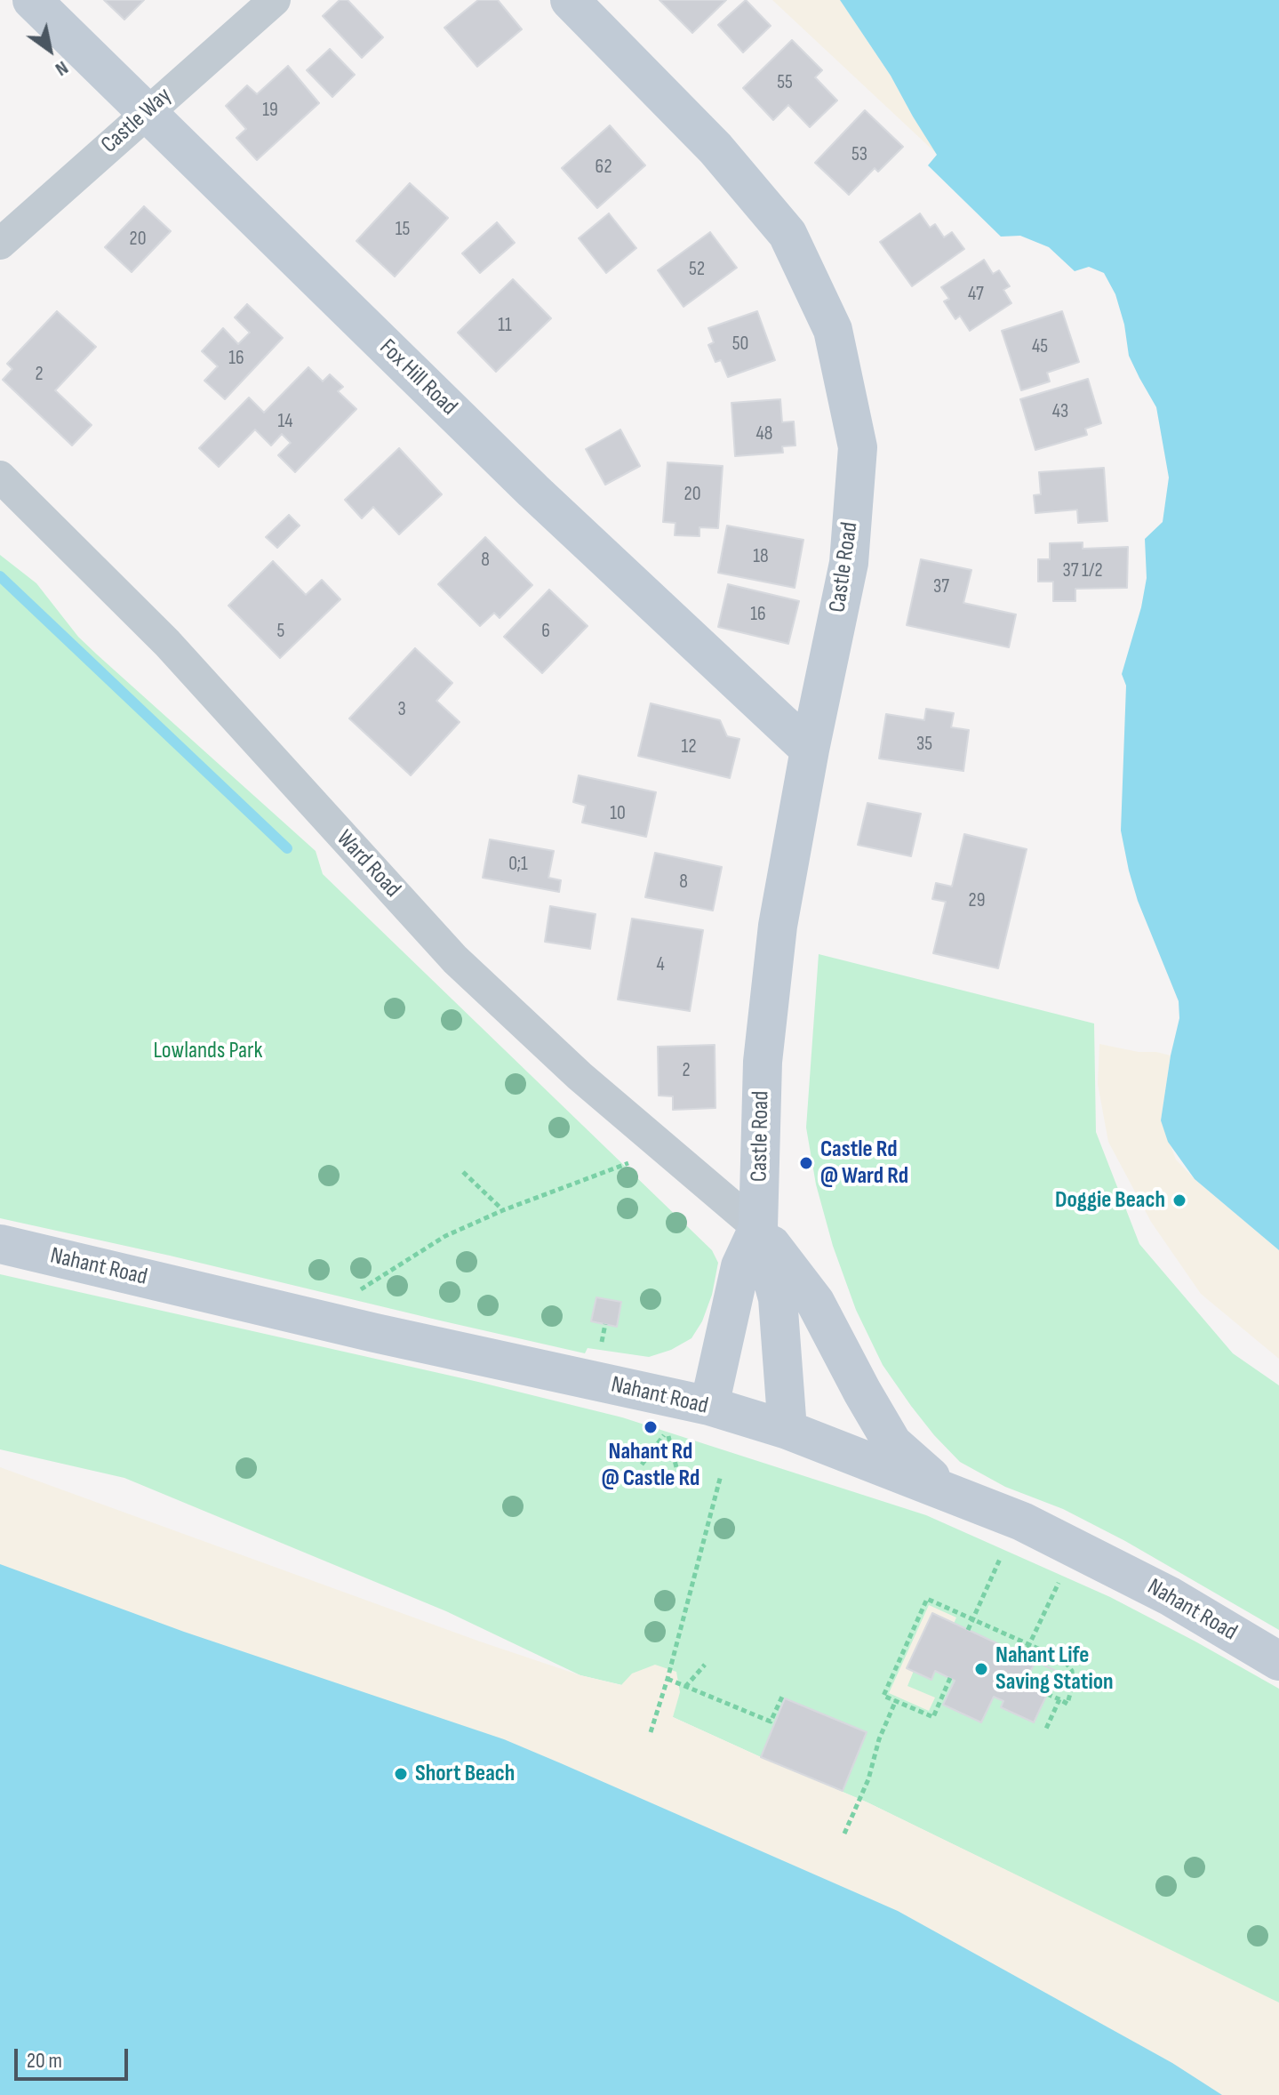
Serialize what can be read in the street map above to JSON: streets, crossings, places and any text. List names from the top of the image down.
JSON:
{
  "streets": {
    "main road": ["Fox Hill Road", "Castle Road", "Nahant Road"],
    "street": ["Castle Way", "Ward Road"]
  },
  "crossings": [
    ["Castle Way", "Fox Hill Road"],
    ["Fox Hill Road", "Castle Road"],
    ["Castle Road", "Ward Road"],
    ["Castle Road", "Nahant Road"]
  ],
  "parks": ["Lowlands Park"],
  "places": [
    "Castle Rd @ Ward Rd",
    "Doggie Beach",
    "Nahant Rd @ Castle Rd",
    "Nahant Life Saving Station",
    "Short Beach"
  ],
  "house_numbers": [
    "55",
    "19",
    "53",
    "62",
    "15",
    "20",
    "52",
    "47",
    "11",
    "50",
    "45",
    "16",
    "2",
    "43",
    "14",
    "48",
    "20",
    "18",
    "8",
    "37 1/2",
    "37",
    "16",
    "5",
    "6",
    "3",
    "35",
    "12",
    "10",
    "0;1",
    "8",
    "29",
    "4",
    "2"
  ],
  "scale_bar": "20 m",
  "north": "bottom right"
}
